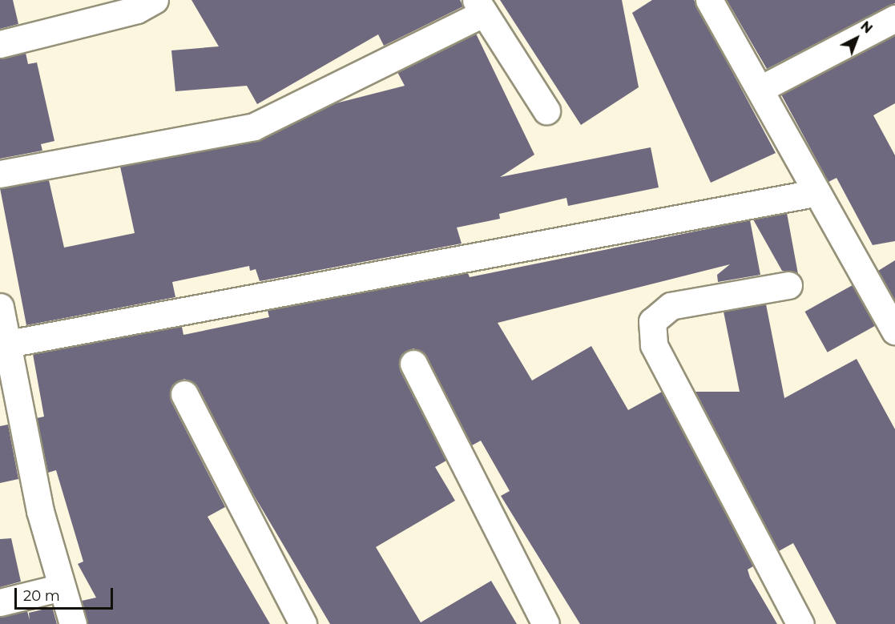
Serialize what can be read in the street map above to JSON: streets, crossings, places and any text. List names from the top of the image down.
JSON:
{
  "scale_bar": "20 m",
  "north": "top right"
}
